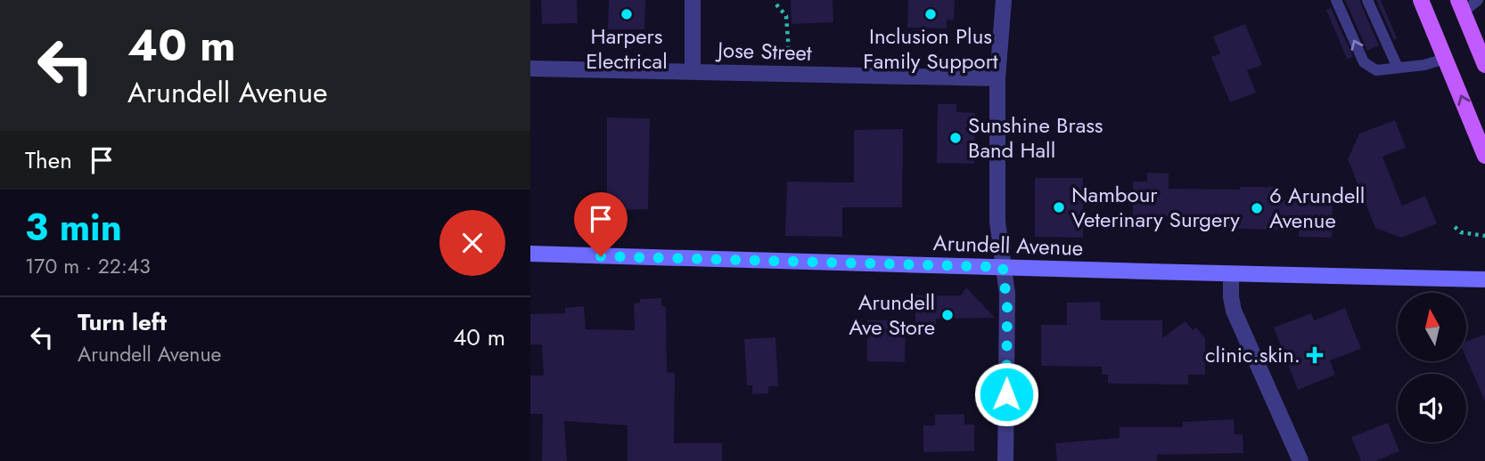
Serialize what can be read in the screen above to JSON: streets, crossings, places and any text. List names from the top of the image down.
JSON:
{
  "streets": {
    "main road": ["Arundell Avenue"],
    "street": ["Jose Street"]
  },
  "places": {
    "other": [
      "Harpers Electrical",
      "Inclusion Plus Family Support",
      "Sunshine Brass Band Hall",
      "Nambour Veterinary Surgery",
      "6 Arundell Avenue",
      "Arundell Ave Store"
    ],
    "health": ["clinic.skin."]
  },
  "north": "top",
  "page": {
    "turn": ["40 m", "Arundell Avenue"],
    "then": "Then",
    "heading": ["3 min", "170 m · 22:43"],
    "list": [
      {
        "name": "Turn left",
        "note": "Arundell Avenue",
        "value": "40 m"
      }
    ]
  }
}
